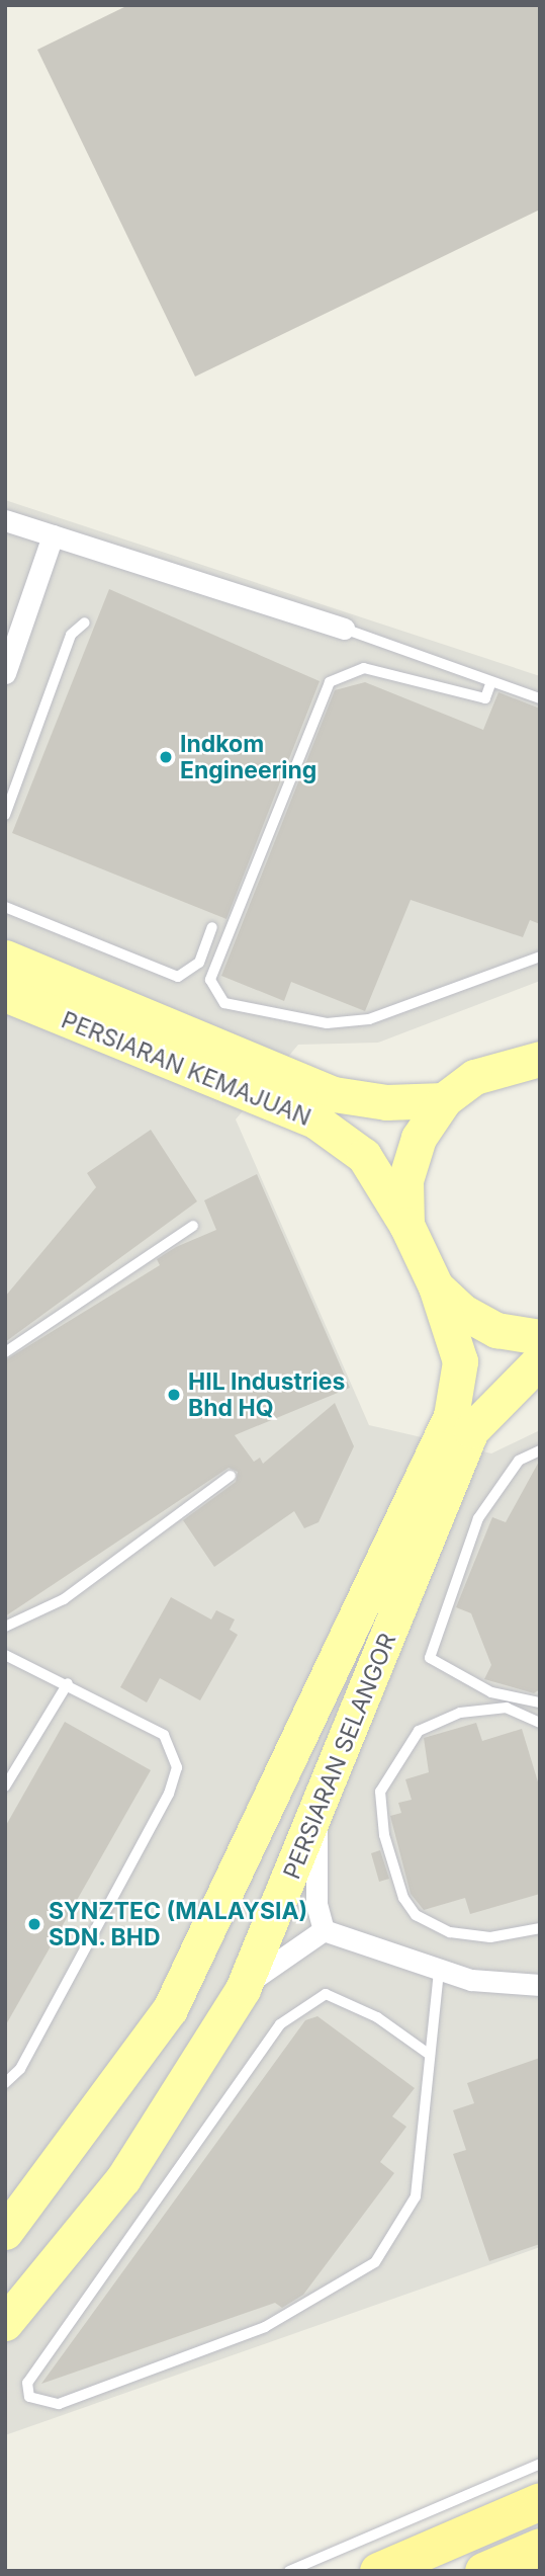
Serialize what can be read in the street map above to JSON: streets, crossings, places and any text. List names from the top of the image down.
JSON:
{
  "streets": {
    "main road": ["PERSIARAN KEMAJUAN", "PERSIARAN SELANGOR"]
  },
  "crossings": [
    ["PERSIARAN KEMAJUAN", "PERSIARAN SELANGOR"]
  ],
  "places": ["Indkom Engineering", "HIL Industries Bhd HQ", "SYNZTEC (MALAYSIA) SDN. BHD"]
}
